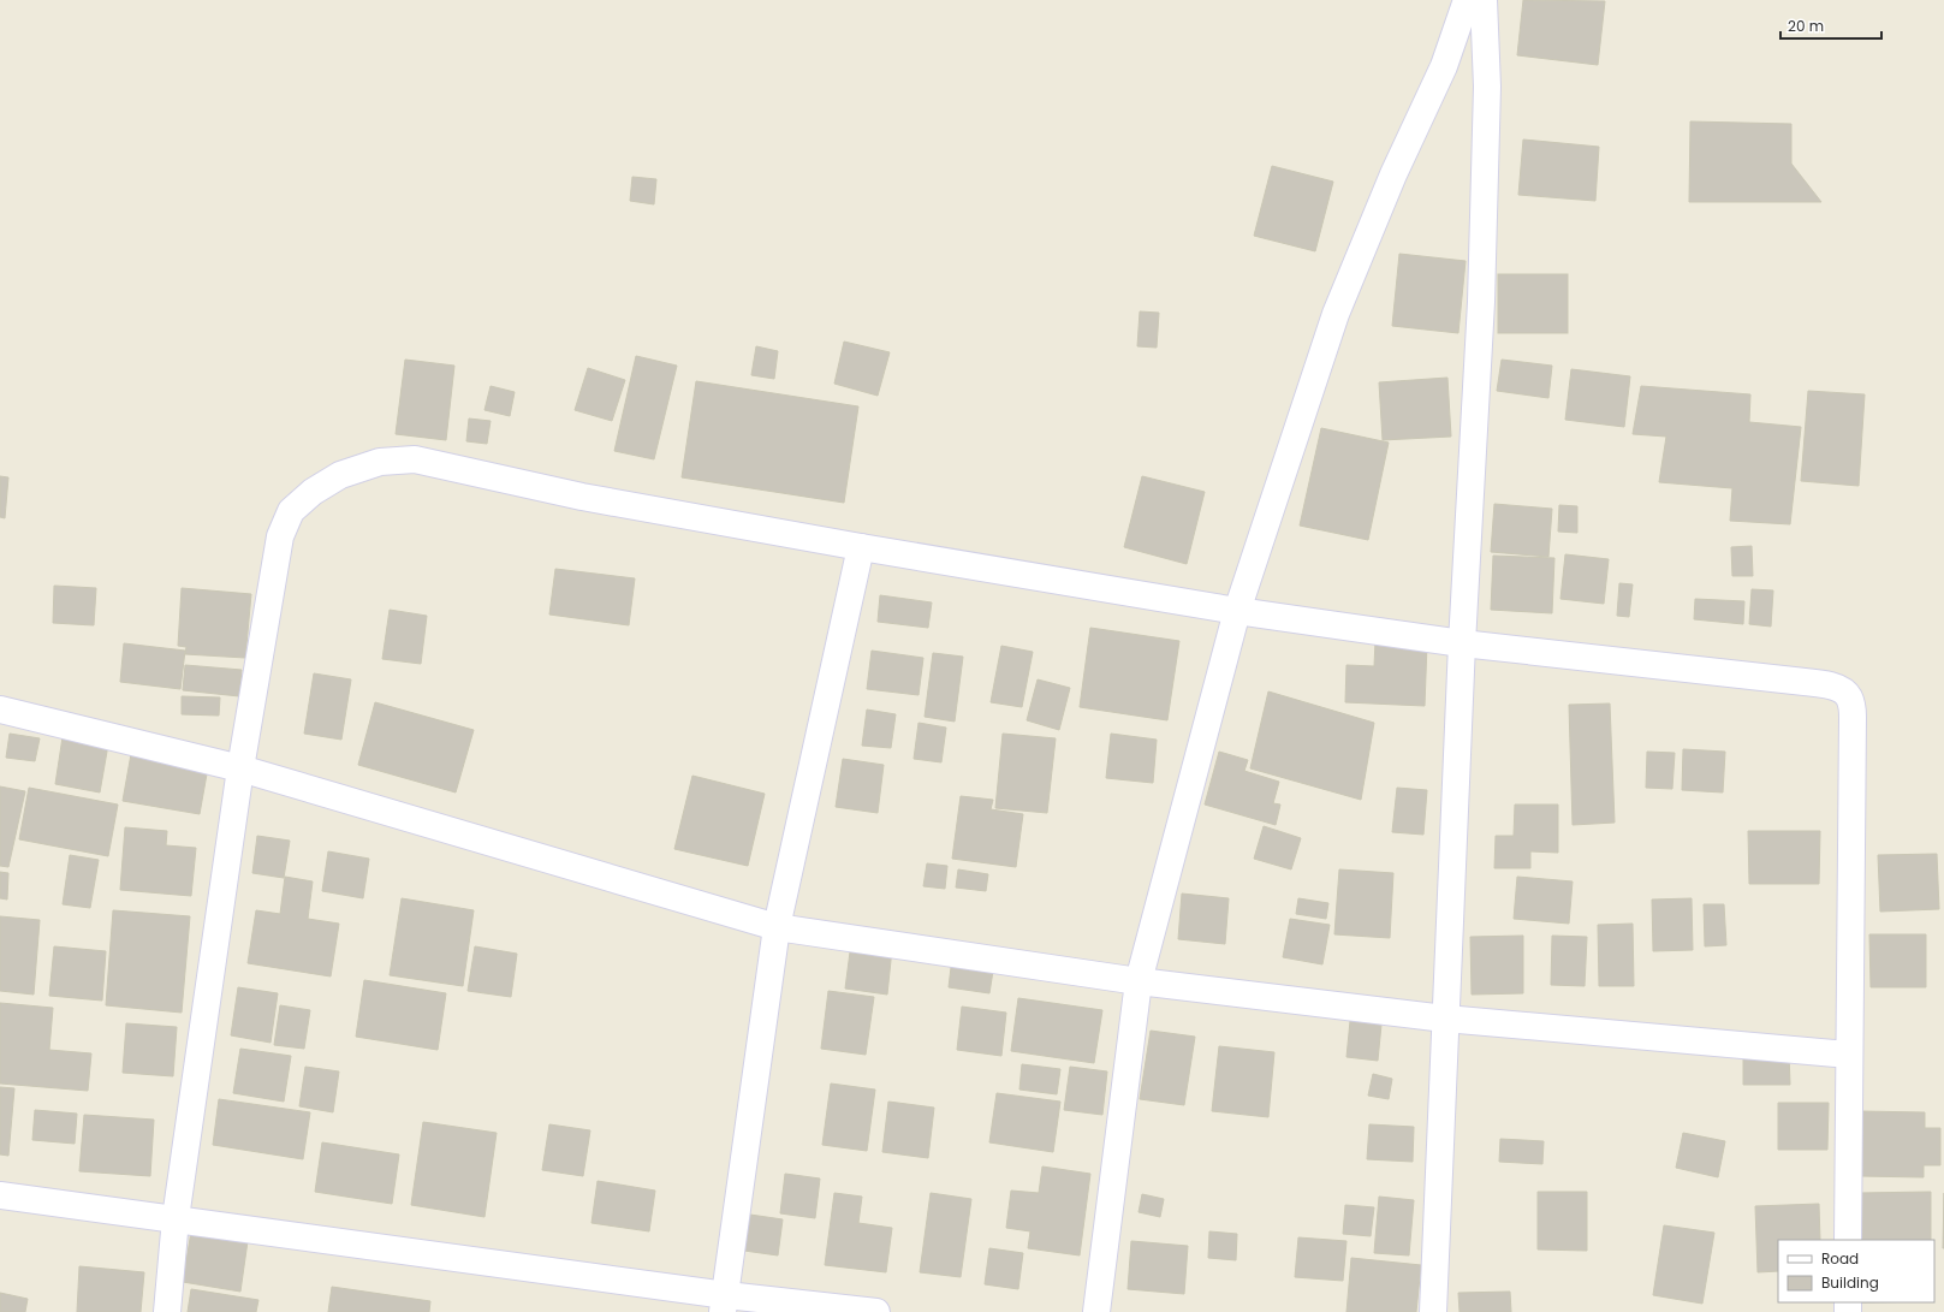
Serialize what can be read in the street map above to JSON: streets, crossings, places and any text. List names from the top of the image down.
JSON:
{
  "legend": ["Road", "Building"],
  "scale_bar": "20 m"
}
